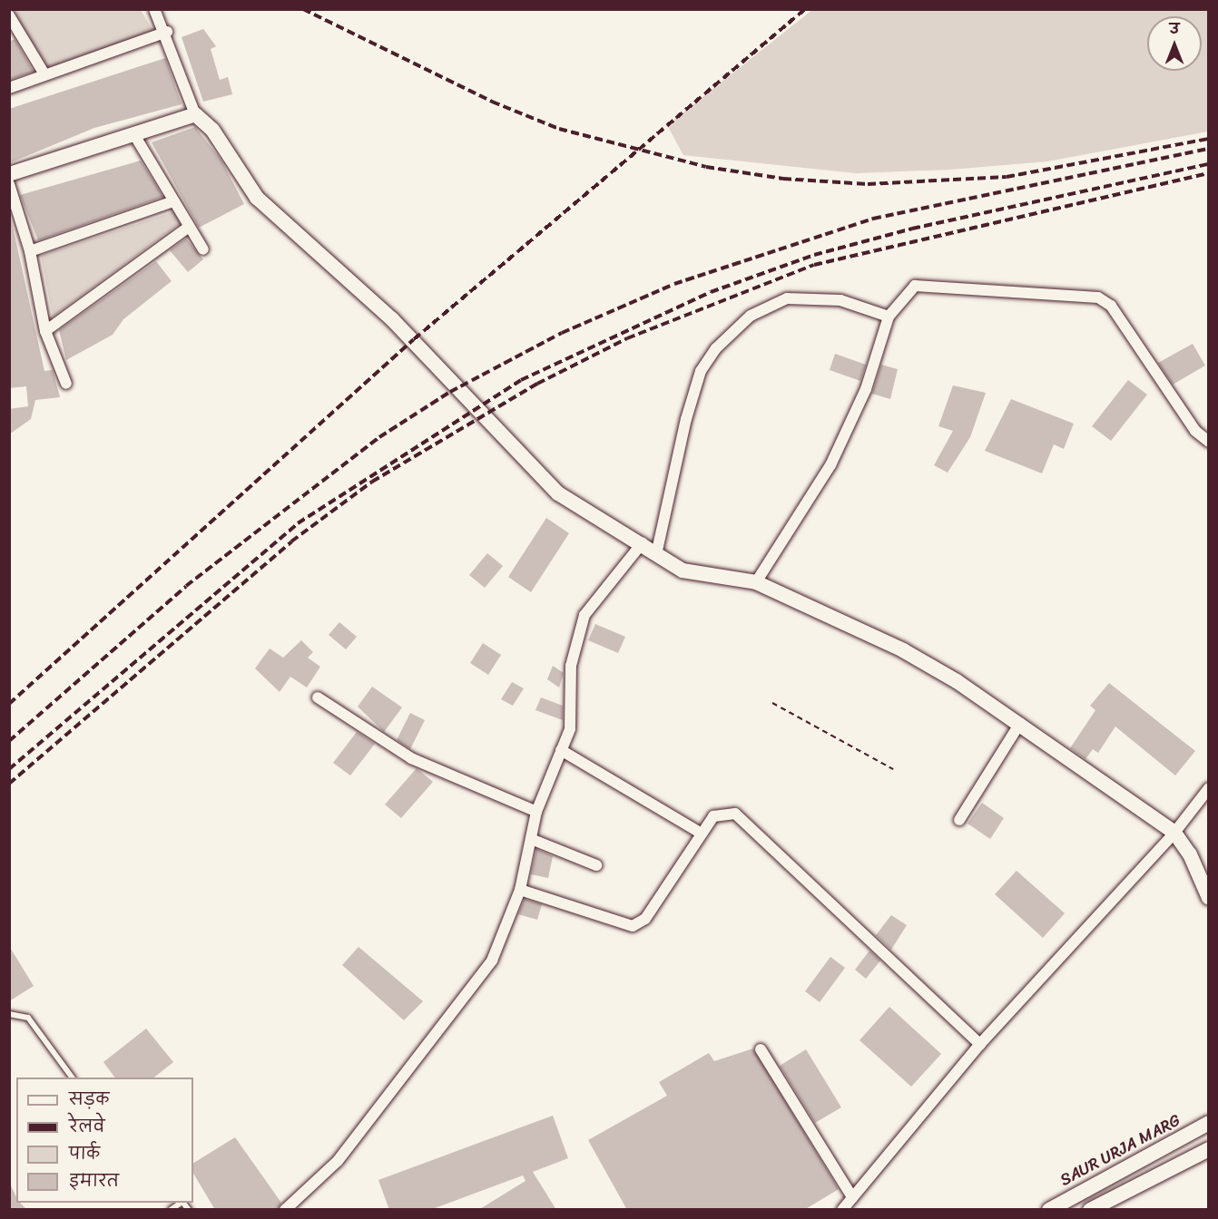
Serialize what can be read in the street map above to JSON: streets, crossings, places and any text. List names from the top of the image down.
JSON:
{
  "streets": {
    "street": ["SAUR URJA MARG"]
  },
  "legend": [
    "सड़क",
    "रेलवे",
    "पार्क",
    "इमारत"
  ],
  "north": "top"
}
